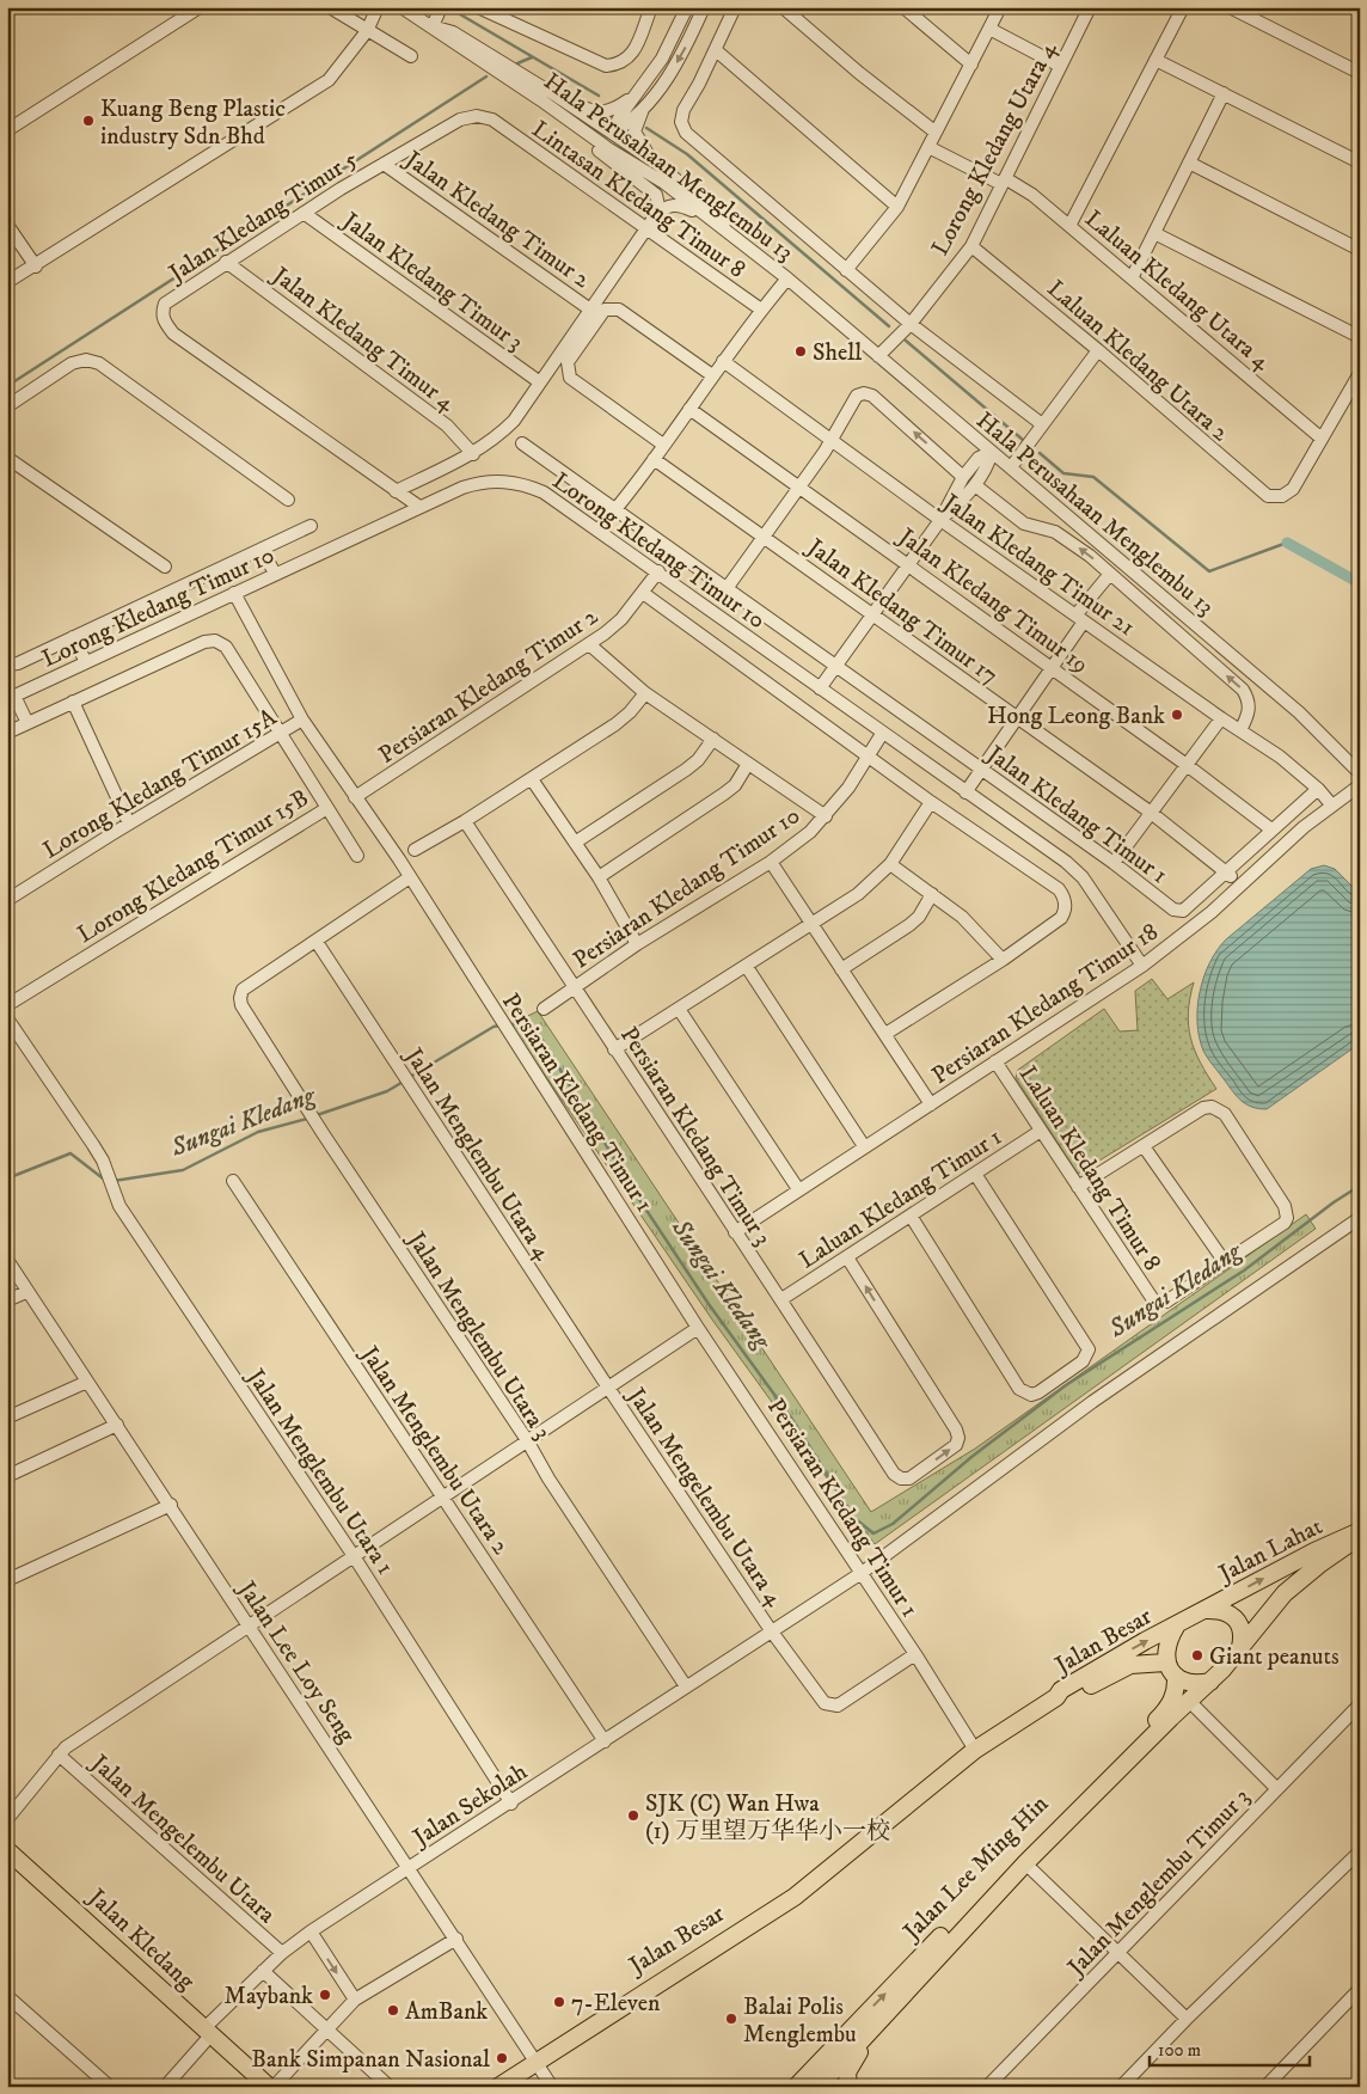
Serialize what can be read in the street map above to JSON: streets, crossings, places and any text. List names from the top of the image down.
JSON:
{
  "streets": {
    "main road": [
      "Jalan Lahat",
      "Jalan Besar",
      "Jalan Lee Ming Hin",
      "Jalan Kledang"
    ],
    "street": [
      "Lorong Kledang Utara 4",
      "Hala Perusahaan Menglembu 13",
      "Lintasan Kledang Timur 8",
      "Jalan Kledang Timur 5",
      "Jalan Kledang Timur 2",
      "Jalan Kledang Timur 3",
      "Laluan Kledang Utara 4",
      "Jalan Kledang Timur 4",
      "Laluan Kledang Utara 2",
      "Lorong Kledang Timur 10",
      "Jalan Kledang Timur 21",
      "Jalan Kledang Timur 19",
      "Jalan Kledang Timur 17",
      "Persiaran Kledang Timur 2",
      "Lorong Kledang Timur 15A",
      "Jalan Kledang Timur 1",
      "Lorong Kledang Timur 15B",
      "Persiaran Kledang Timur 10",
      "Persiaran Kledang Timur 18",
      "Persiaran Kledang Timur 1",
      "Persiaran Kledang Timur 3",
      "Jalan Menglembu Utara 4",
      "Laluan Kledang Timur 8",
      "Laluan Kledang Timur 1",
      "Jalan Menglembu Utara 3",
      "Jalan Menglembu Utara 2",
      "Jalan Menglembu Utara 1",
      "Jalan Mengelembu Utara 4",
      "Jalan Lee Loy Seng",
      "Jalan Sekolah",
      "Jalan Mengelembu Utara",
      "Jalan Menglembu Timur 3"
    ]
  },
  "crossings": [
    ["Lorong Kledang Utara 4", "Hala Perusahaan Menglembu 13"],
    ["Lorong Kledang Utara 4", "Laluan Kledang Utara 4"],
    ["Lorong Kledang Utara 4", "Laluan Kledang Utara 2"],
    ["Lintasan Kledang Timur 8", "Jalan Kledang Timur 5"],
    ["Jalan Kledang Timur 5", "Jalan Kledang Timur 2"],
    ["Jalan Kledang Timur 5", "Jalan Kledang Timur 3"],
    ["Jalan Kledang Timur 5", "Jalan Kledang Timur 4"],
    ["Jalan Kledang Timur 5", "Lorong Kledang Timur 10"],
    ["Laluan Kledang Utara 4", "Laluan Kledang Utara 2"],
    ["Lorong Kledang Timur 10", "Persiaran Kledang Timur 2"],
    ["Lorong Kledang Timur 10", "Persiaran Kledang Timur 10"],
    ["Lorong Kledang Timur 10", "Persiaran Kledang Timur 18"],
    ["Lorong Kledang Timur 10", "Persiaran Kledang Timur 1"],
    ["Jalan Kledang Timur 21", "Persiaran Kledang Timur 18"],
    ["Jalan Kledang Timur 17", "Jalan Kledang Timur 1"],
    ["Jalan Kledang Timur 17", "Persiaran Kledang Timur 18"],
    ["Persiaran Kledang Timur 2", "Persiaran Kledang Timur 1"],
    ["Lorong Kledang Timur 15A", "Lorong Kledang Timur 15B"],
    ["Lorong Kledang Timur 15A", "Persiaran Kledang Timur 1"],
    ["Persiaran Kledang Timur 10", "Persiaran Kledang Timur 3"],
    ["Persiaran Kledang Timur 18", "Persiaran Kledang Timur 3"],
    ["Persiaran Kledang Timur 18", "Laluan Kledang Timur 8"],
    ["Persiaran Kledang Timur 1", "Jalan Mengelembu Utara 4"],
    ["Persiaran Kledang Timur 1", "Jalan Besar"],
    ["Persiaran Kledang Timur 1", "Jalan Sekolah"],
    ["Persiaran Kledang Timur 3", "Laluan Kledang Timur 1"],
    ["Jalan Menglembu Utara 4", "Jalan Menglembu Utara 3"],
    ["Jalan Menglembu Utara 4", "Jalan Mengelembu Utara 4"],
    ["Laluan Kledang Timur 8", "Laluan Kledang Timur 1"],
    ["Jalan Menglembu Utara 3", "Jalan Sekolah"],
    ["Jalan Menglembu Utara 2", "Jalan Sekolah"],
    ["Jalan Menglembu Utara 1", "Jalan Sekolah"],
    ["Jalan Mengelembu Utara 4", "Jalan Sekolah"],
    ["Jalan Lahat", "Jalan Besar"],
    ["Jalan Lahat", "Jalan Lee Ming Hin"],
    ["Jalan Besar", "Jalan Lee Loy Seng"],
    ["Jalan Besar", "Jalan Lee Ming Hin"],
    ["Jalan Lee Loy Seng", "Jalan Sekolah"],
    ["Jalan Sekolah", "Jalan Mengelembu Utara"],
    ["Jalan Sekolah", "Jalan Kledang"]
  ],
  "water": ["Sungai Kledang"],
  "places": [
    "Kuang Beng Plastic industry Sdn Bhd",
    "Shell",
    "Hong Leong Bank",
    "Giant peanuts",
    "SJK (C) Wan Hwa (1) 万里望万华华小一校",
    "Maybank",
    "7-Eleven",
    "AmBank",
    "Balai Polis Menglembu",
    "Bank Simpanan Nasional"
  ],
  "scale_bar": "100 m"
}
